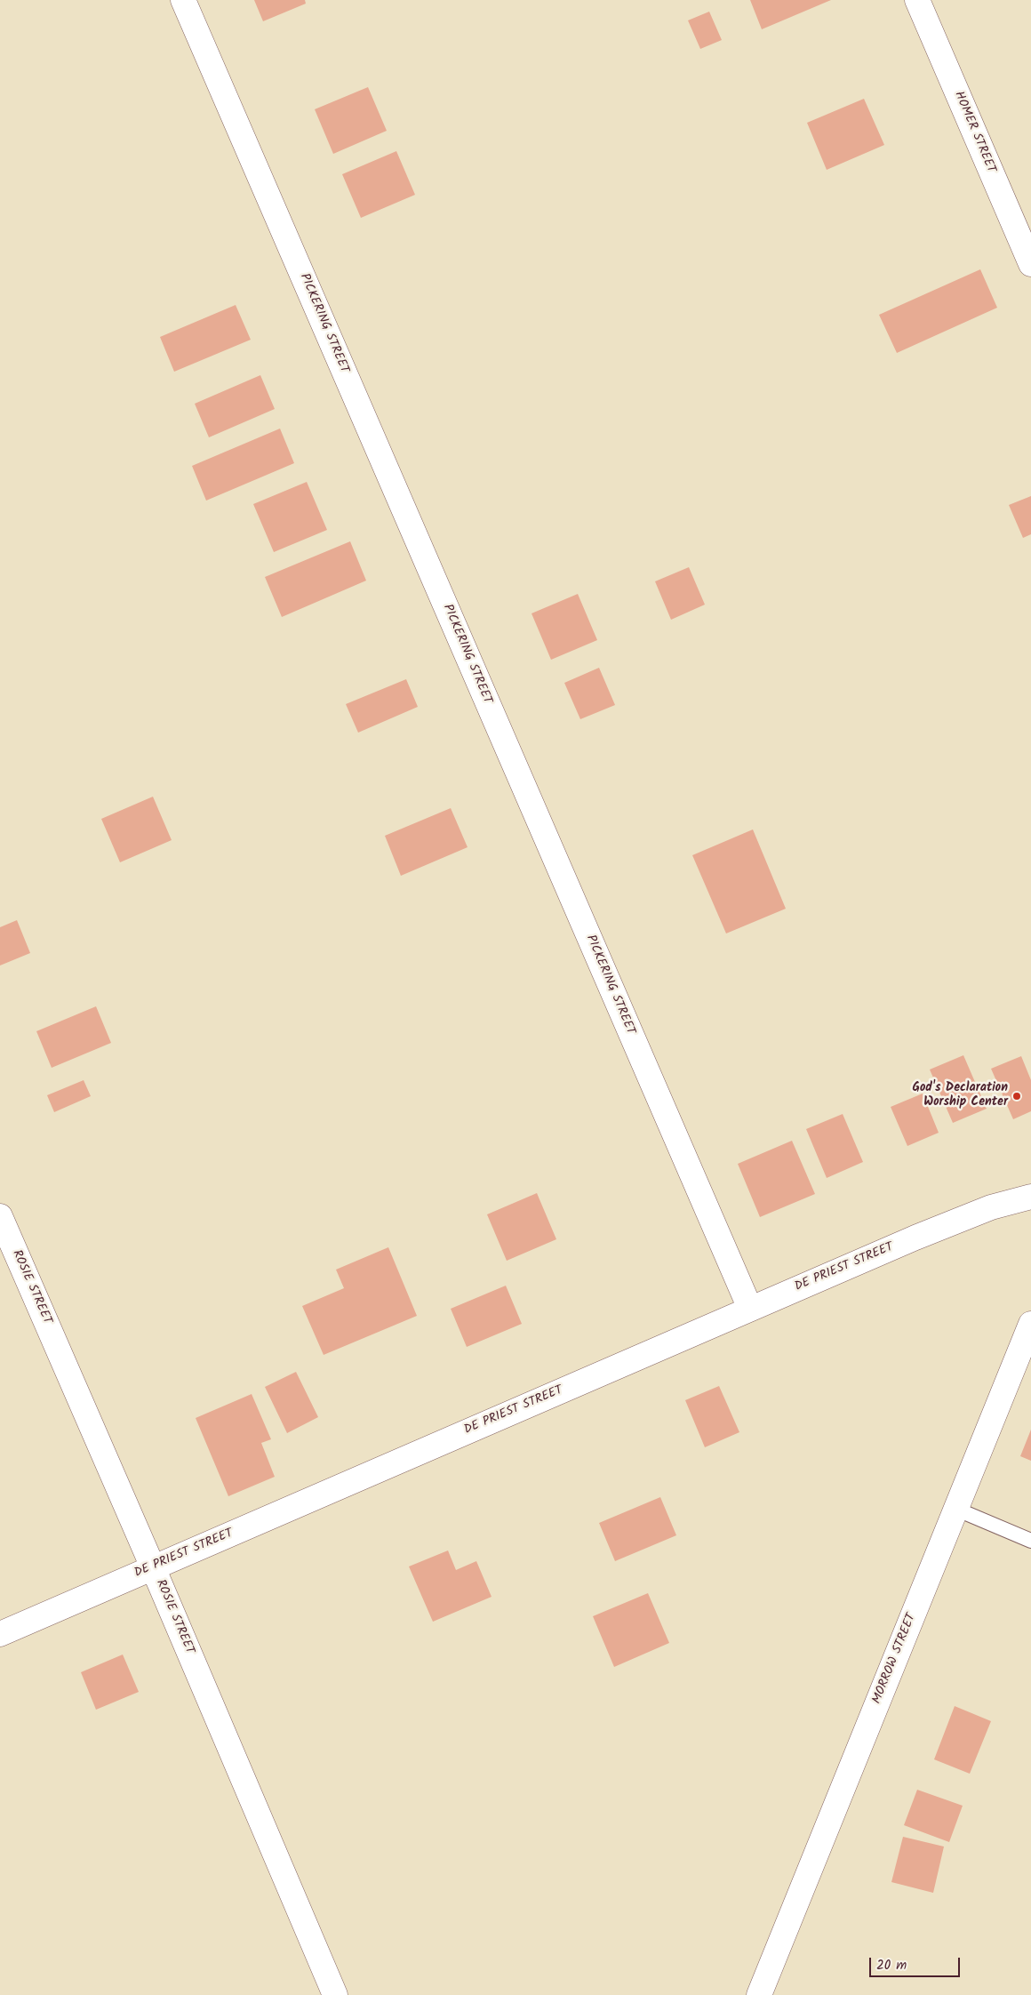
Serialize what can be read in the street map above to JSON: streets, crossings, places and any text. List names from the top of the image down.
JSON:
{
  "streets": {
    "street": [
      "HOMER STREET",
      "PICKERING STREET",
      "DE PRIEST STREET",
      "ROSIE STREET",
      "MORROW STREET"
    ]
  },
  "crossings": [
    ["PICKERING STREET", "DE PRIEST STREET"],
    ["DE PRIEST STREET", "ROSIE STREET"]
  ],
  "places": ["God's Declaration Worship Center"],
  "scale_bar": "20 m"
}
